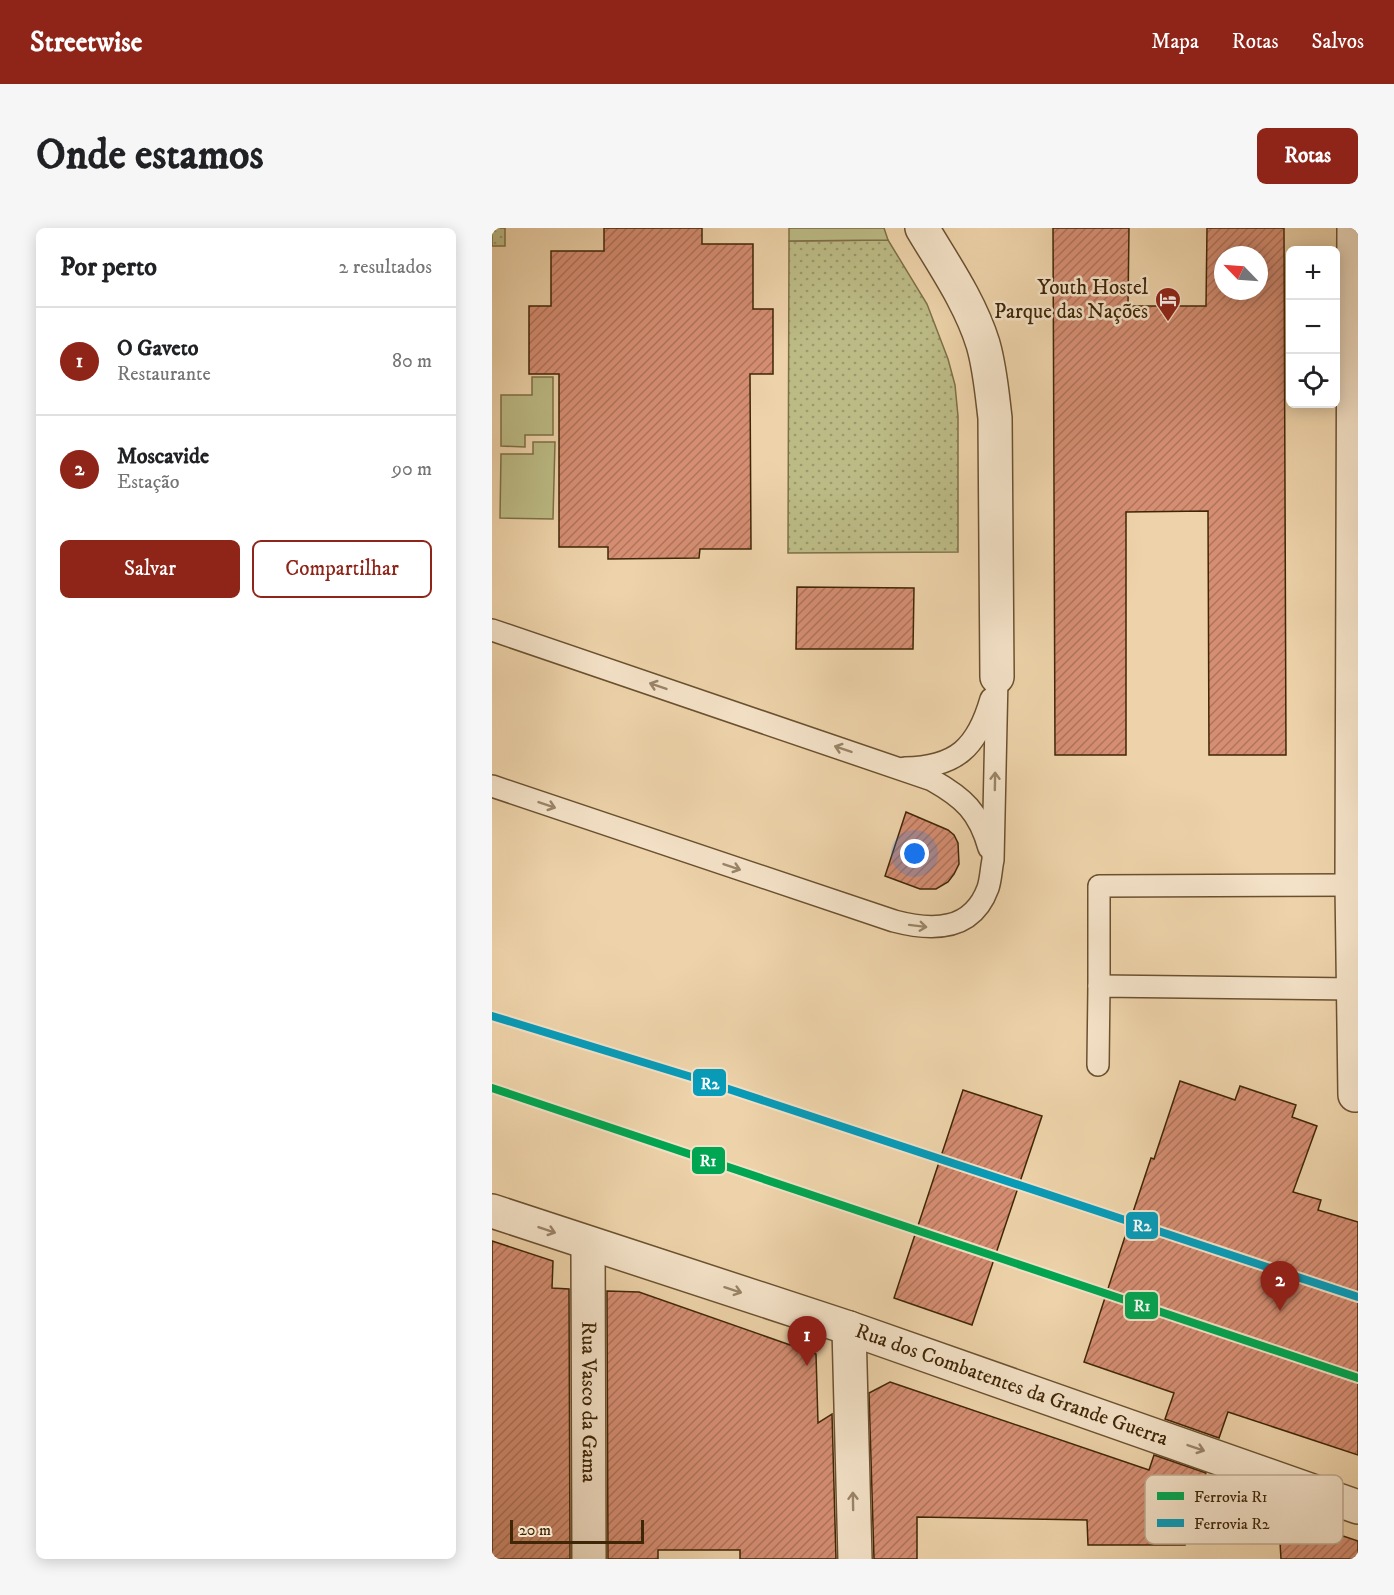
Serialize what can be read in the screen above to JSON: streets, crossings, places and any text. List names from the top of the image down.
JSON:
{
  "streets": {
    "street": ["Rua dos Combatentes da Grande Guerra", "Rua Vasco da Gama"]
  },
  "crossings": [
    ["Rua dos Combatentes da Grande Guerra", "Rua Vasco da Gama"]
  ],
  "one_way": ["Rua dos Combatentes da Grande Guerra"],
  "places": {
    "hotel": ["Youth Hostel Parque das Nações"]
  },
  "lines": ["rail line R2", "rail line R1"],
  "legend": ["Ferrovia R1", "Ferrovia R2"],
  "scale_bar": "20 m",
  "north": "top left",
  "page": {
    "header": "Streetwise",
    "nav": ["Mapa", "Rotas", "Salvos"],
    "buttons": [
      "Rotas",
      ["Salvar", "Compartilhar"]
    ],
    "title": "Onde estamos",
    "heading": ["Por perto", "2 resultados"],
    "map_buttons": ["+", "−"],
    "list": [
      {
        "mark": "1",
        "name": "O Gaveto",
        "note": "Restaurante",
        "value": "80 m"
      },
      {
        "mark": "2",
        "name": "Moscavide",
        "note": "Estação",
        "value": "90 m"
      }
    ],
    "pins": ["2", "1"],
    "scale": "20 m"
  }
}
